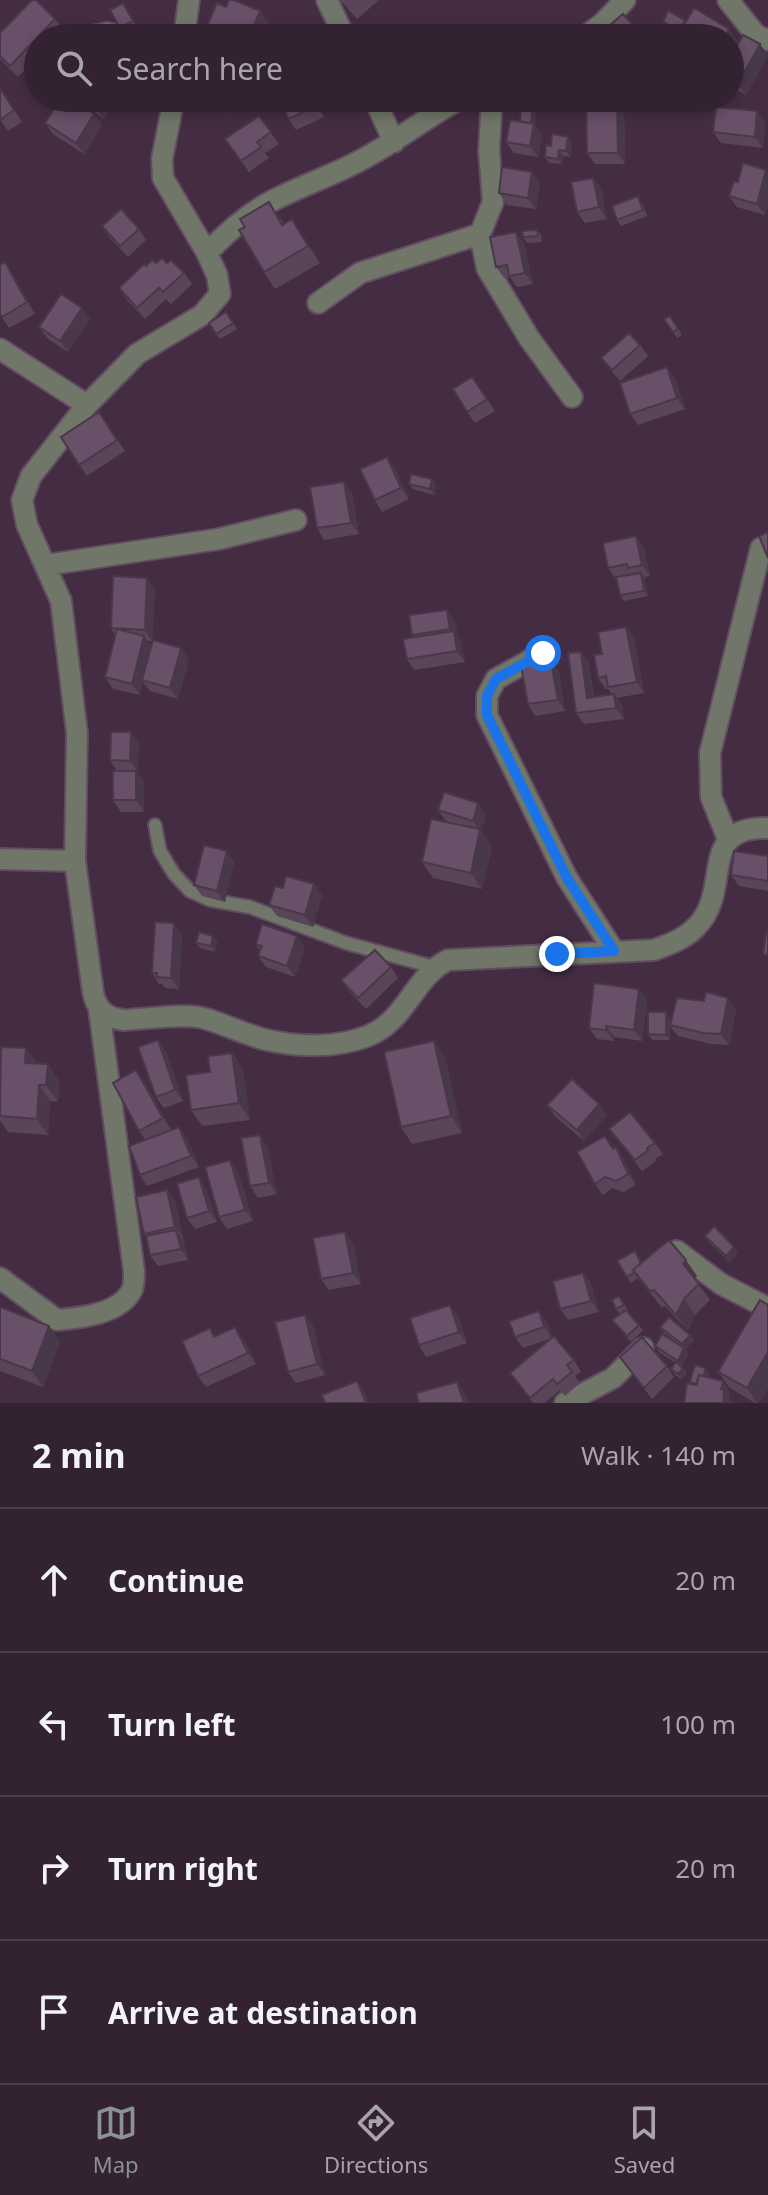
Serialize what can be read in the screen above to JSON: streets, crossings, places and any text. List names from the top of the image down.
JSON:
{
  "page": {
    "search": "Search here",
    "heading": ["2 min", "Walk · 140 m"],
    "list": [
      ["Continue", "20 m"],
      ["Turn left", "100 m"],
      ["Turn right", "20 m"],
      "Arrive at destination"
    ],
    "nav": ["Map", "Directions", "Saved"]
  }
}
